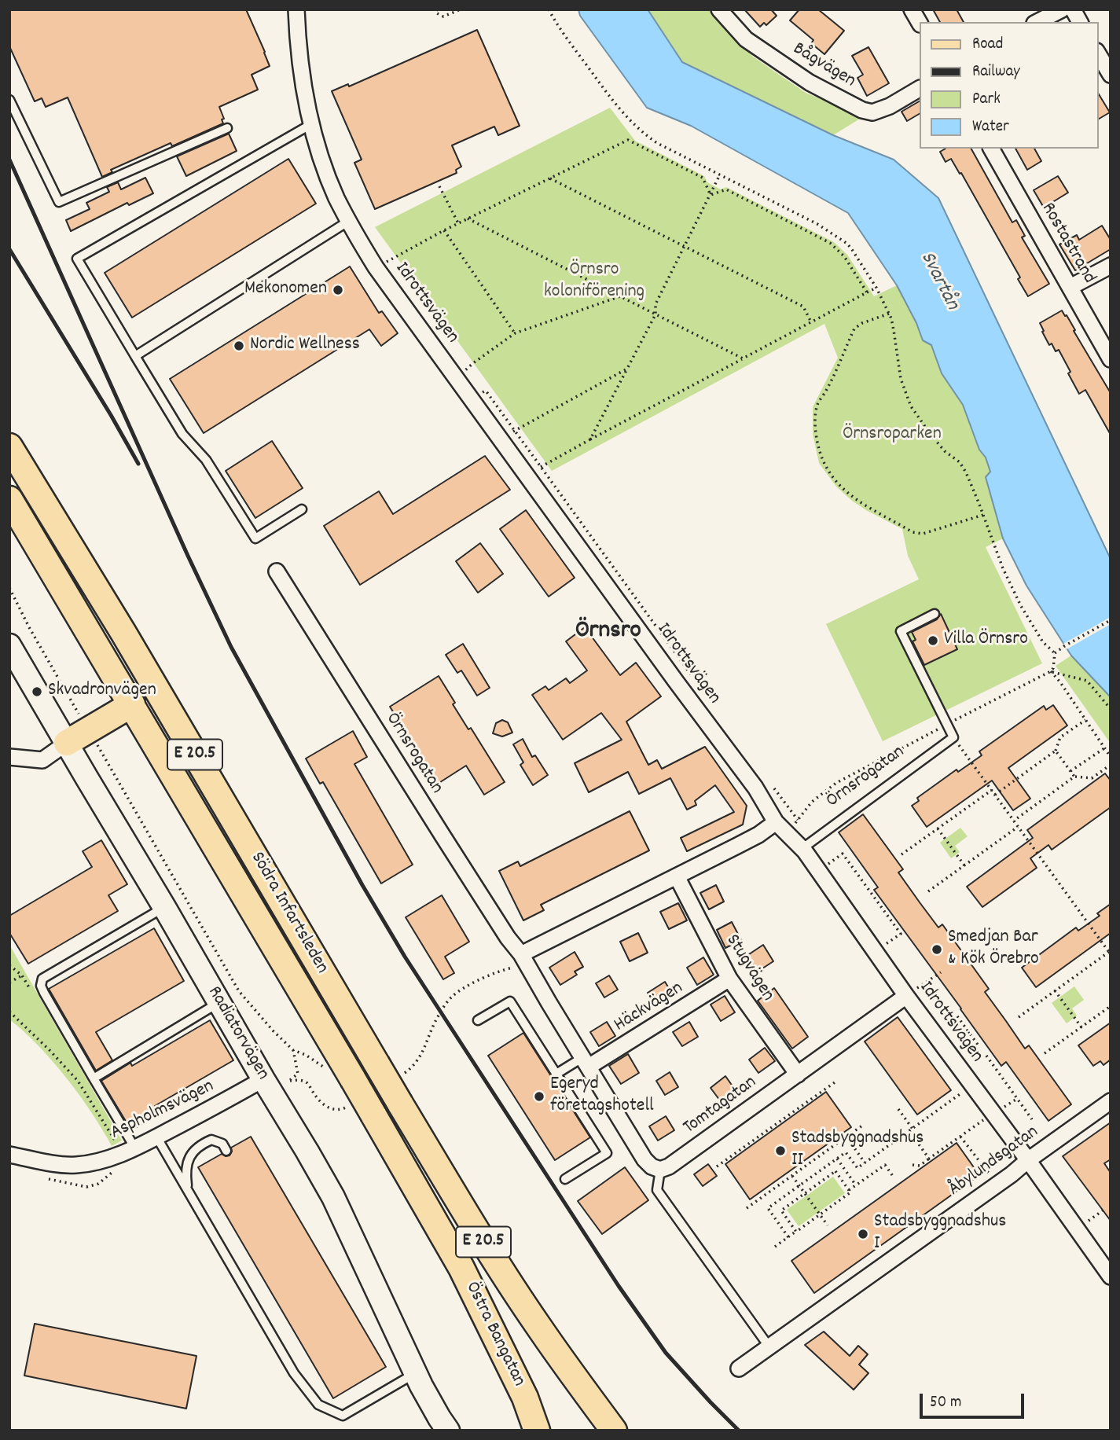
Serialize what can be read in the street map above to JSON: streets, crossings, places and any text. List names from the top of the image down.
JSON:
{
  "streets": {
    "main road": ["E 20.5", "Södra Infartsleden", "Östra Bangatan"],
    "street": [
      "Bågvägen",
      "Rostastrand",
      "Idrottsvägen",
      "Örnsrogatan",
      "Stugvägen",
      "Häckvägen",
      "Radiatorvägen",
      "Tomtagatan",
      "Aspholmsvägen",
      "Åbylundsgatan"
    ]
  },
  "crossings": [
    ["Idrottsvägen", "Örnsrogatan"],
    ["Idrottsvägen", "Tomtagatan"],
    ["Idrottsvägen", "Åbylundsgatan"],
    ["Örnsrogatan", "Häckvägen"],
    ["Södra Infartsleden", "Östra Bangatan"],
    ["Stugvägen", "Häckvägen"],
    ["Stugvägen", "Tomtagatan"],
    ["Radiatorvägen", "Aspholmsvägen"]
  ],
  "districts": ["Örnsro"],
  "water": ["Svartån"],
  "parks": ["Örnsro koloniförening", "Örnsroparken"],
  "places": [
    "Mekonomen",
    "Nordic Wellness",
    "Villa Örnsro",
    "Skvadronvägen",
    "Smedjan Bar & Kök Örebro",
    "Egeryd företagshotell",
    "Stadsbyggnadshus II",
    "Stadsbyggnadshus I"
  ],
  "legend": [
    "Road",
    "Railway",
    "Park",
    "Water"
  ],
  "scale_bar": "50 m"
}
